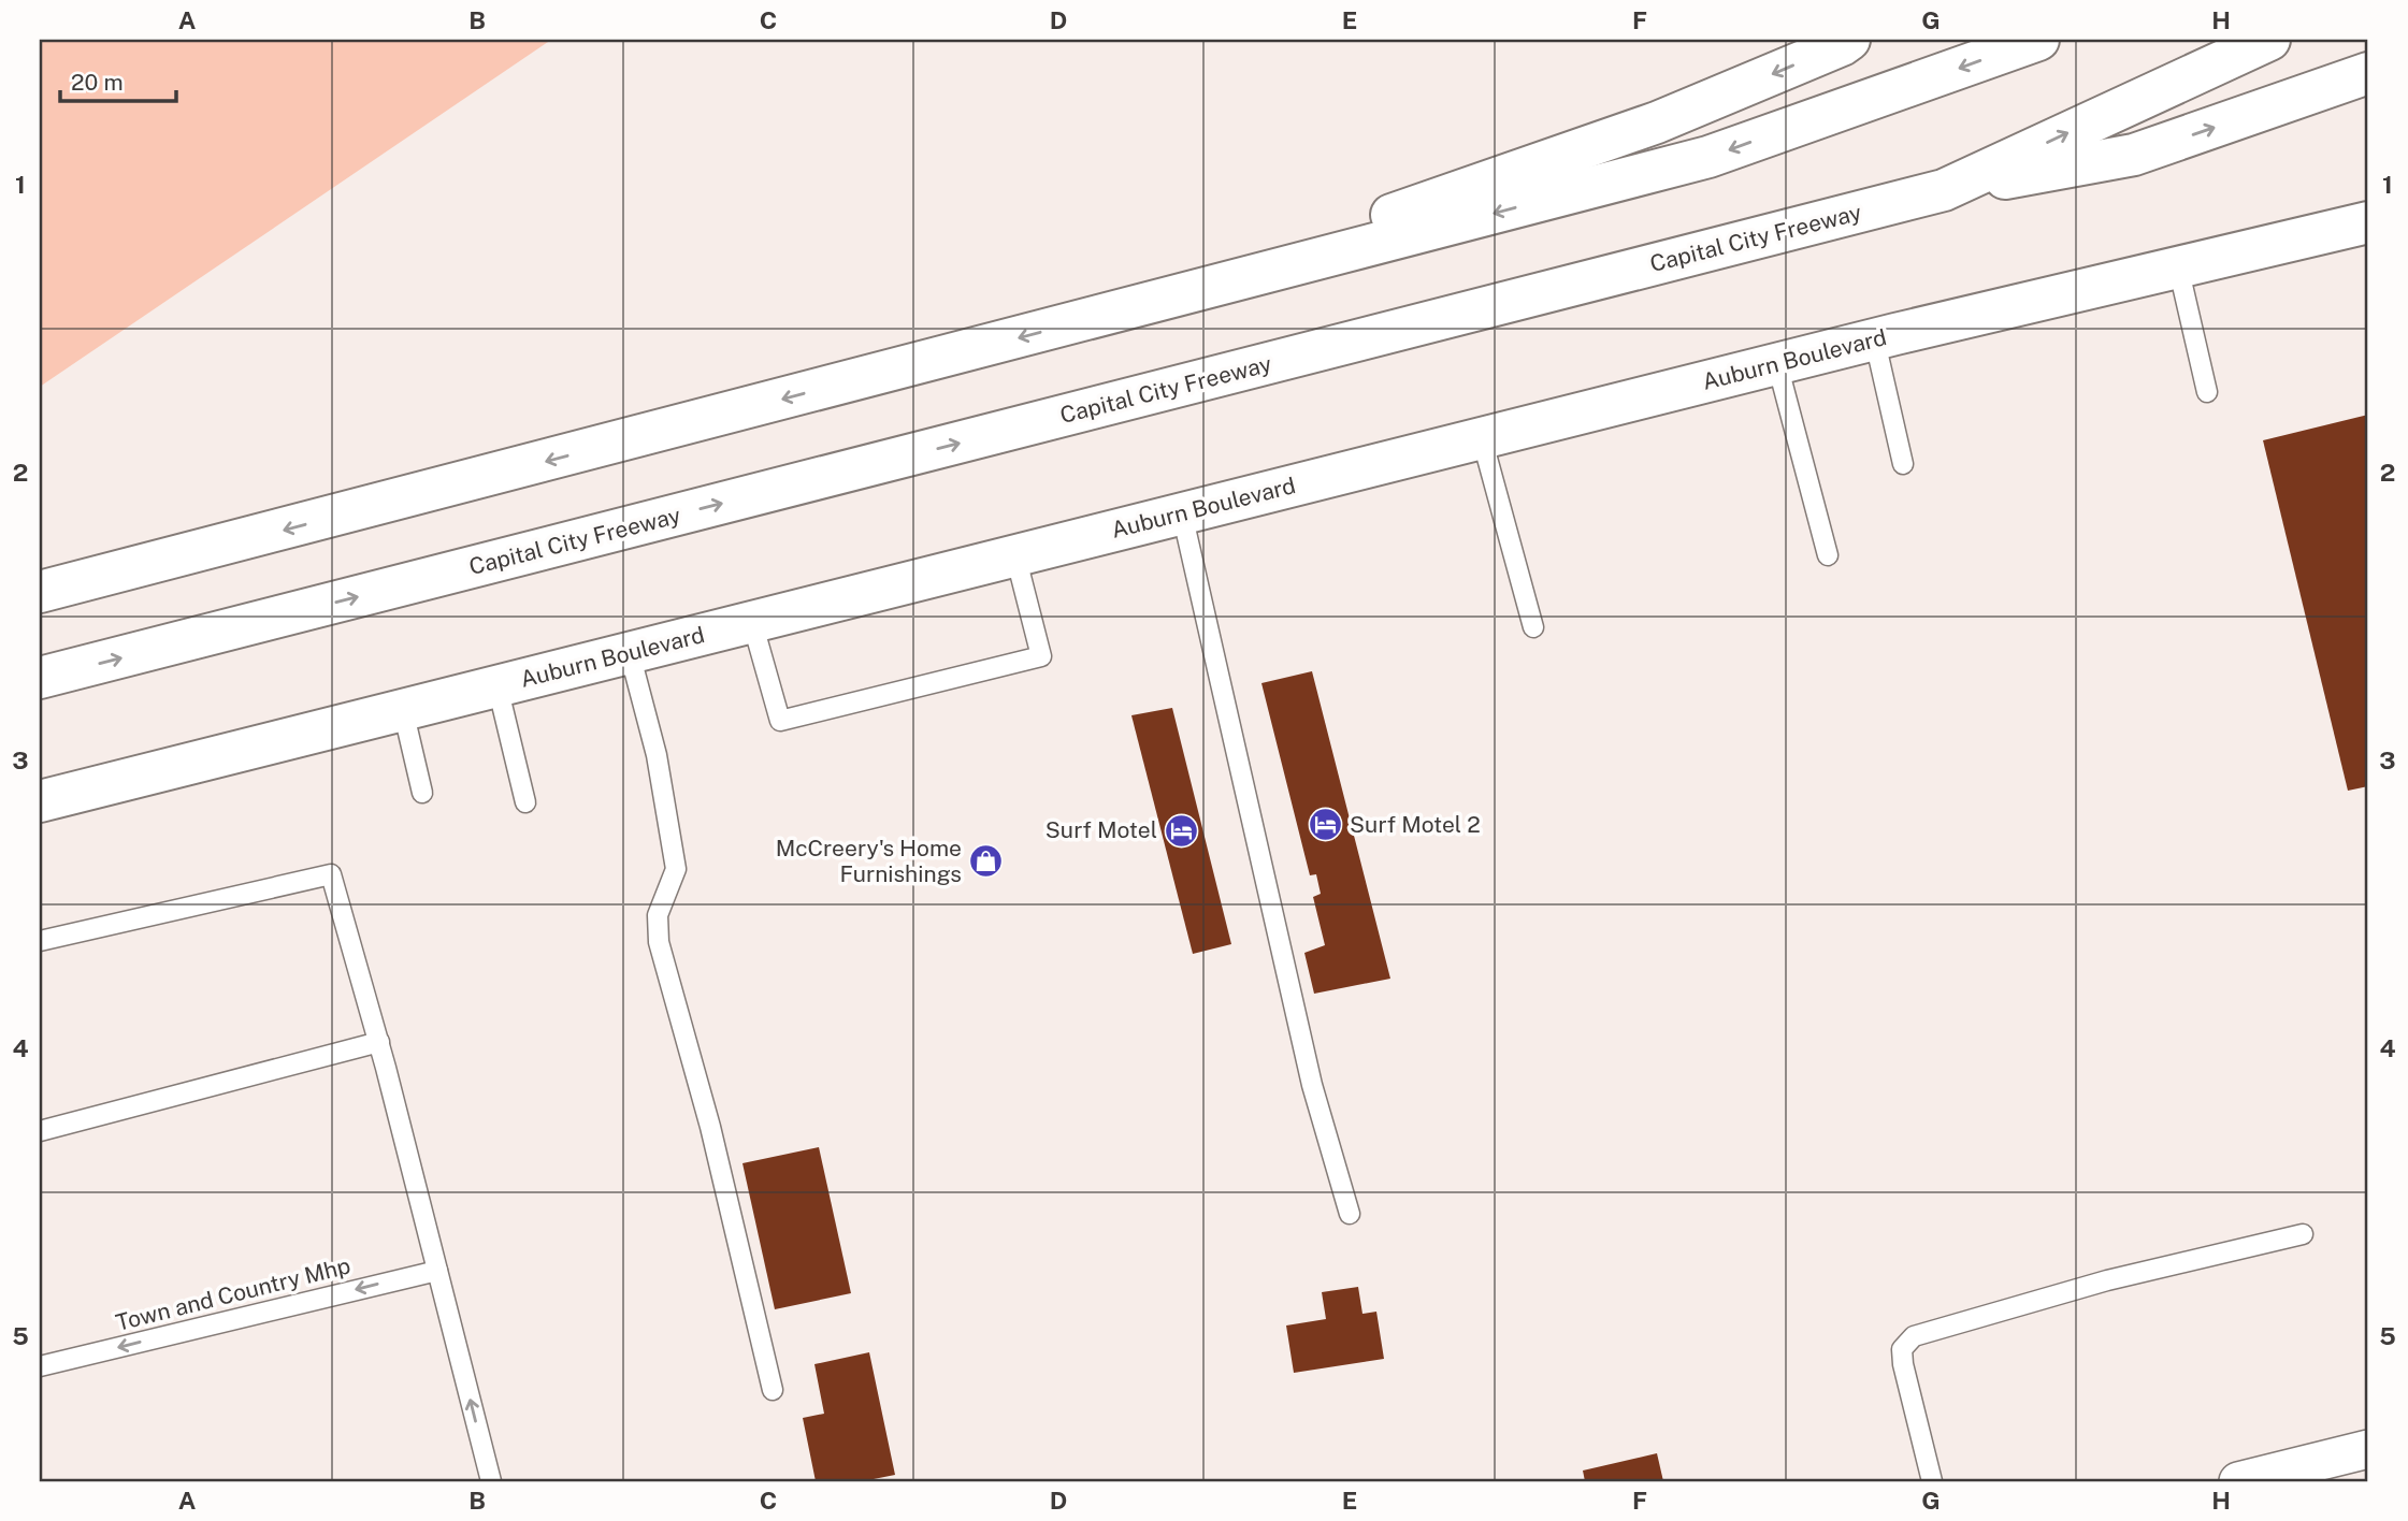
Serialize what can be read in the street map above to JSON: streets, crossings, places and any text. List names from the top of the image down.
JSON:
{
  "streets": {
    "main road": ["Capital City Freeway", "Auburn Boulevard"],
    "lane": ["Town and Country Mhp"]
  },
  "one_way": ["Town and Country Mhp"],
  "places": {
    "hotel": ["Surf Motel 2", "Surf Motel"],
    "shop": ["McCreery's Home Furnishings"]
  },
  "scale_bar": "20 m",
  "grid": {
    "columns": [
      "A",
      "B",
      "C",
      "D",
      "E",
      "F",
      "G",
      "H"
    ],
    "rows": [
      "1",
      "2",
      "3",
      "4",
      "5"
    ]
  }
}
